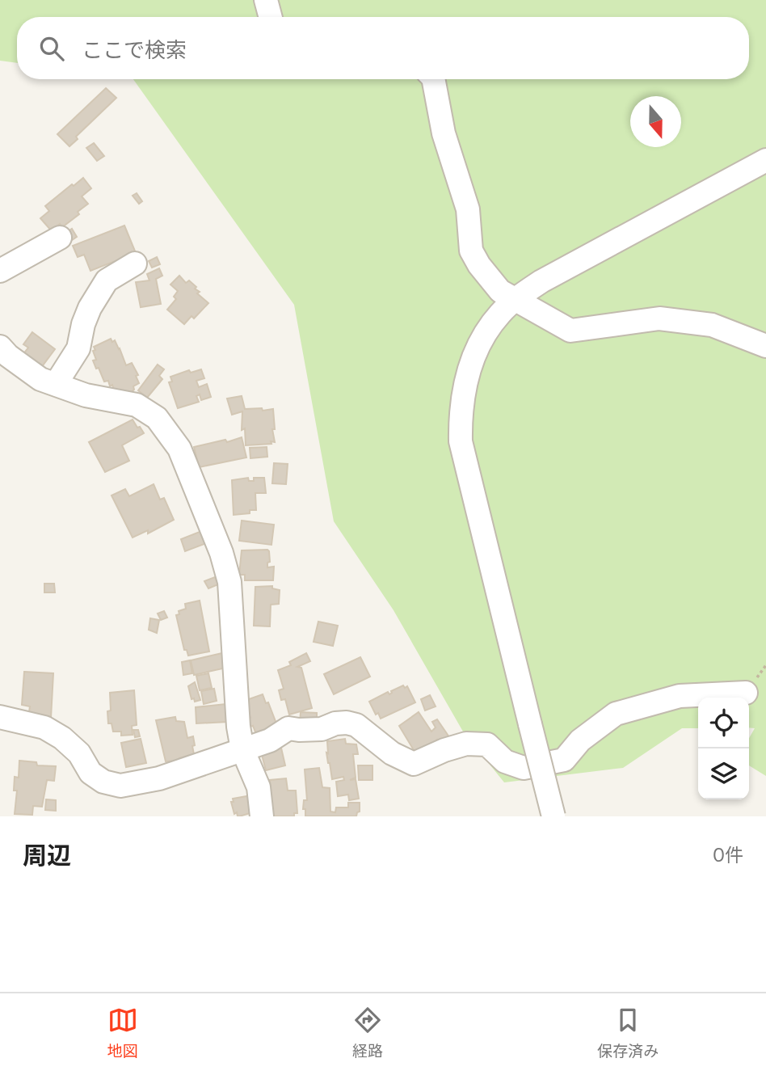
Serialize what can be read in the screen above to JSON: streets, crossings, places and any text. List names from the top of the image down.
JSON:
{
  "north": "bottom",
  "page": {
    "search": "ここで検索",
    "heading": ["周辺", "0件"],
    "nav": ["地図", "経路", "保存済み"]
  }
}
